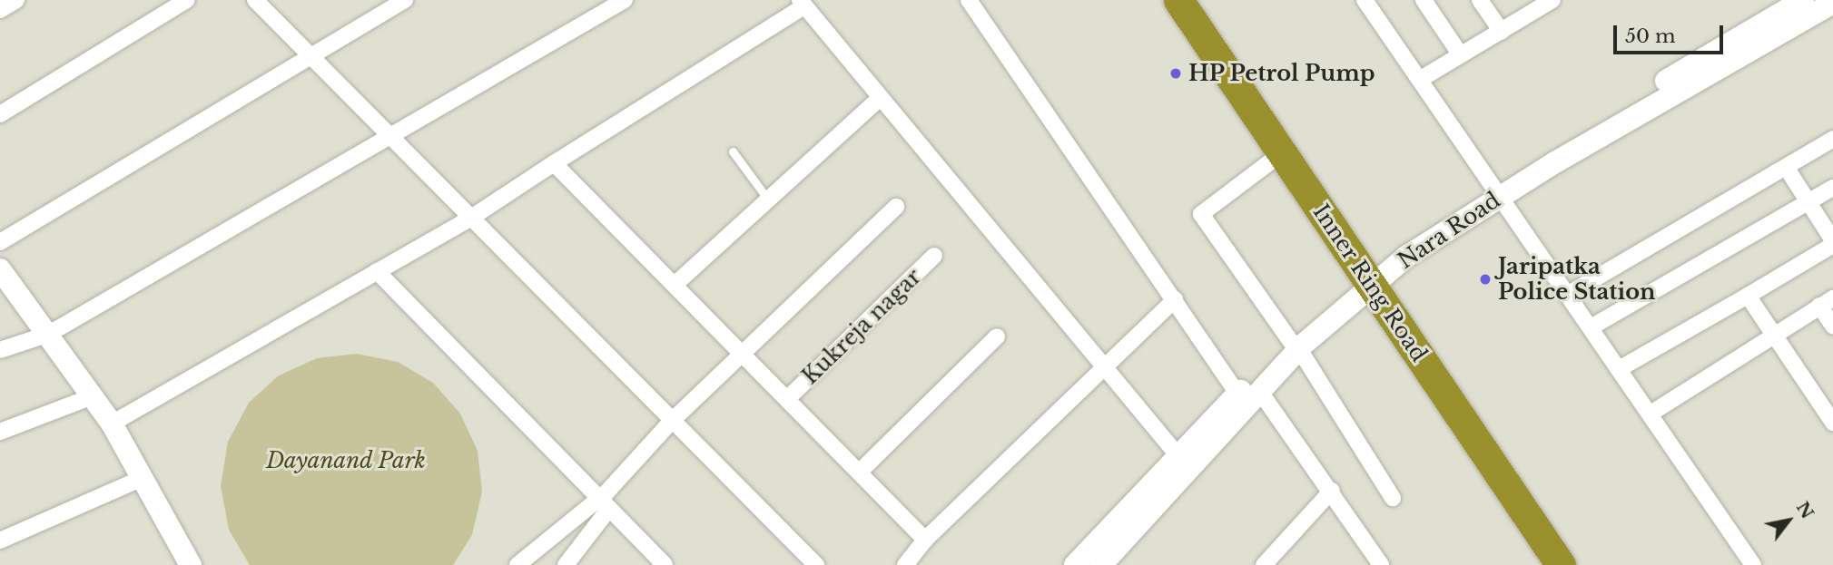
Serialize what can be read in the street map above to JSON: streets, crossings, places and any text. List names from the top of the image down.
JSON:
{
  "streets": {
    "highway": ["Inner Ring Road"],
    "main road": ["Nara Road"],
    "street": ["Kukreja nagar"]
  },
  "crossings": [
    ["Nara Road", "Inner Ring Road"]
  ],
  "parks": ["Dayanand Park"],
  "places": ["HP Petrol Pump", "Jaripatka Police Station"],
  "scale_bar": "50 m",
  "north": "top right"
}
